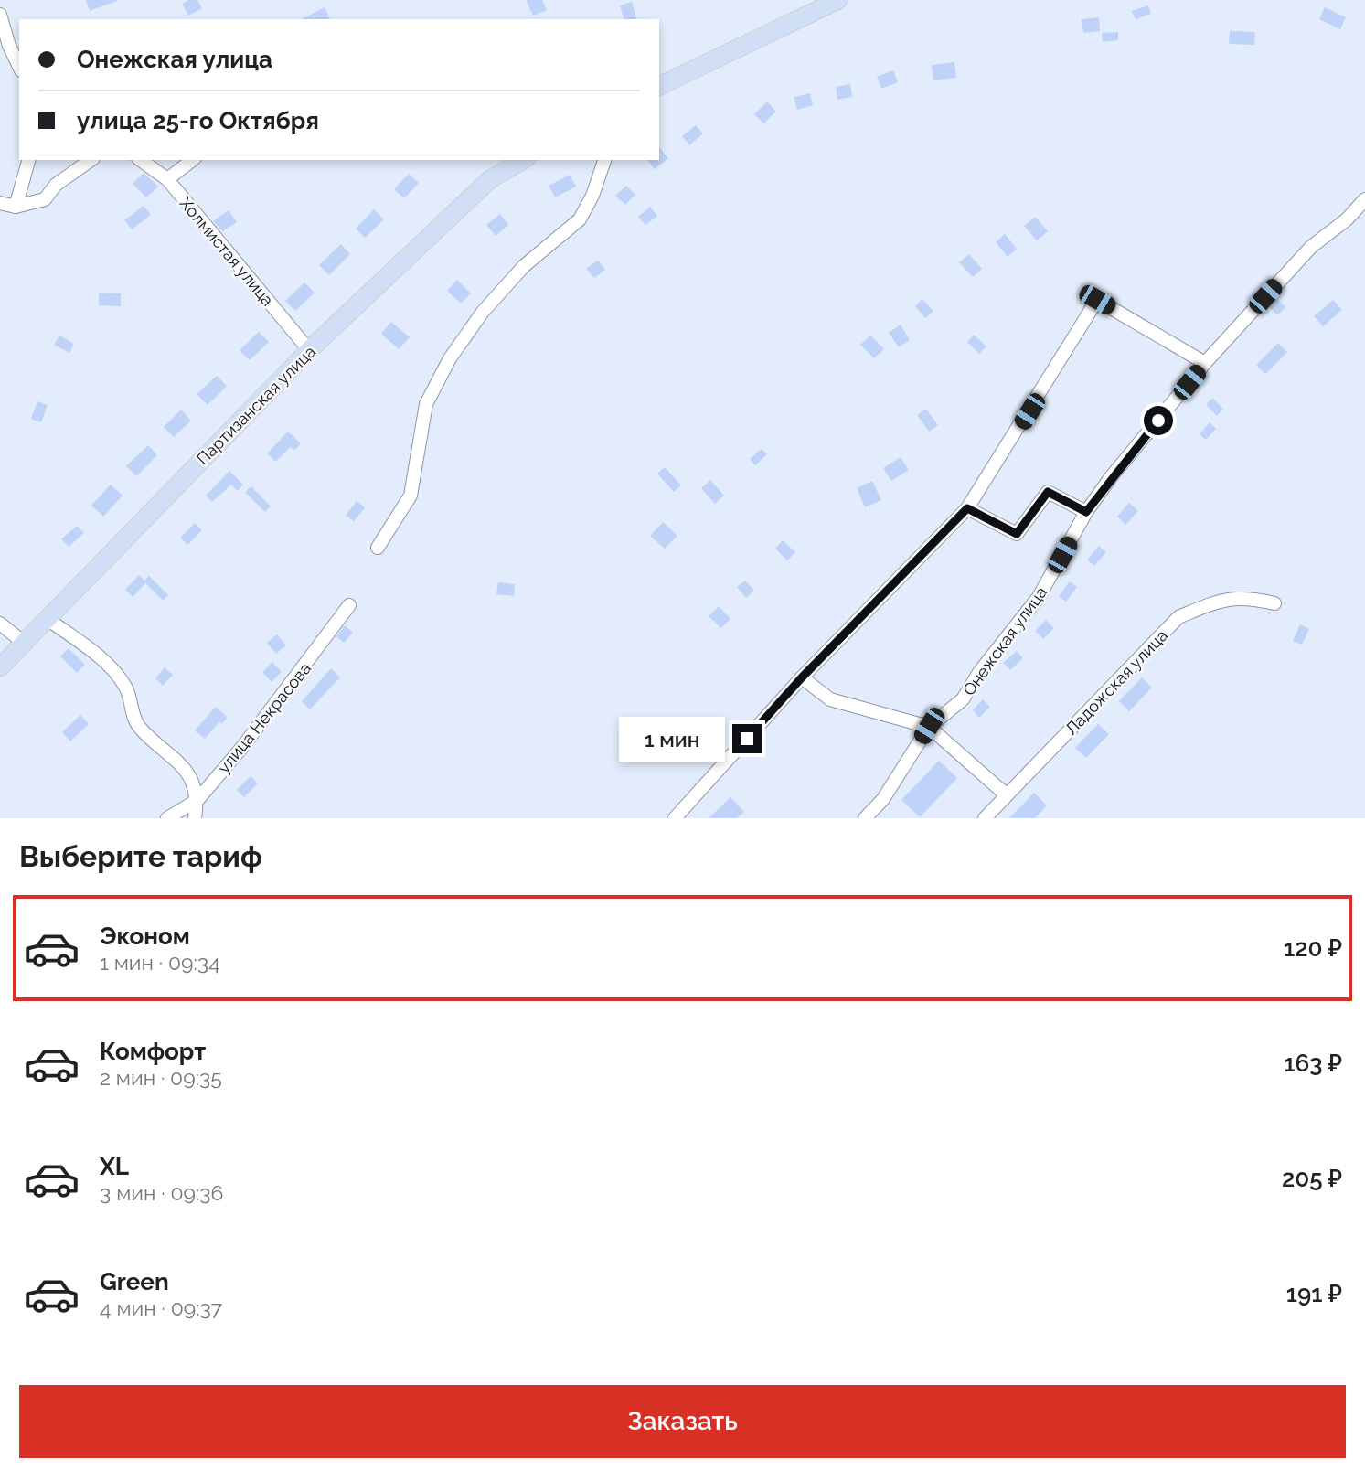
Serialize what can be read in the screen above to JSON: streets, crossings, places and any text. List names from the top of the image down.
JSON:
{
  "streets": {
    "main road": ["Партизанская улица"],
    "street": [
      "Холмистая улица",
      "Онежская улица",
      "Ладожская улица",
      "улица Некрасова"
    ]
  },
  "crossings": [
    ["Холмистая улица", "Партизанская улица"]
  ],
  "page": {
    "banner": ["Онежская улица", "улица 25-го Октября"],
    "bubble": "1 мин",
    "heading": "Выберите тариф",
    "list": [
      {
        "name": "Эконом",
        "note": "1 мин · 09:34",
        "value": "120 ₽"
      },
      {
        "name": "Комфорт",
        "note": "2 мин · 09:35",
        "value": "163 ₽"
      },
      {
        "name": "XL",
        "note": "3 мин · 09:36",
        "value": "205 ₽"
      },
      {
        "name": "Green",
        "note": "4 мин · 09:37",
        "value": "191 ₽"
      }
    ],
    "buttons": "Заказать"
  }
}
